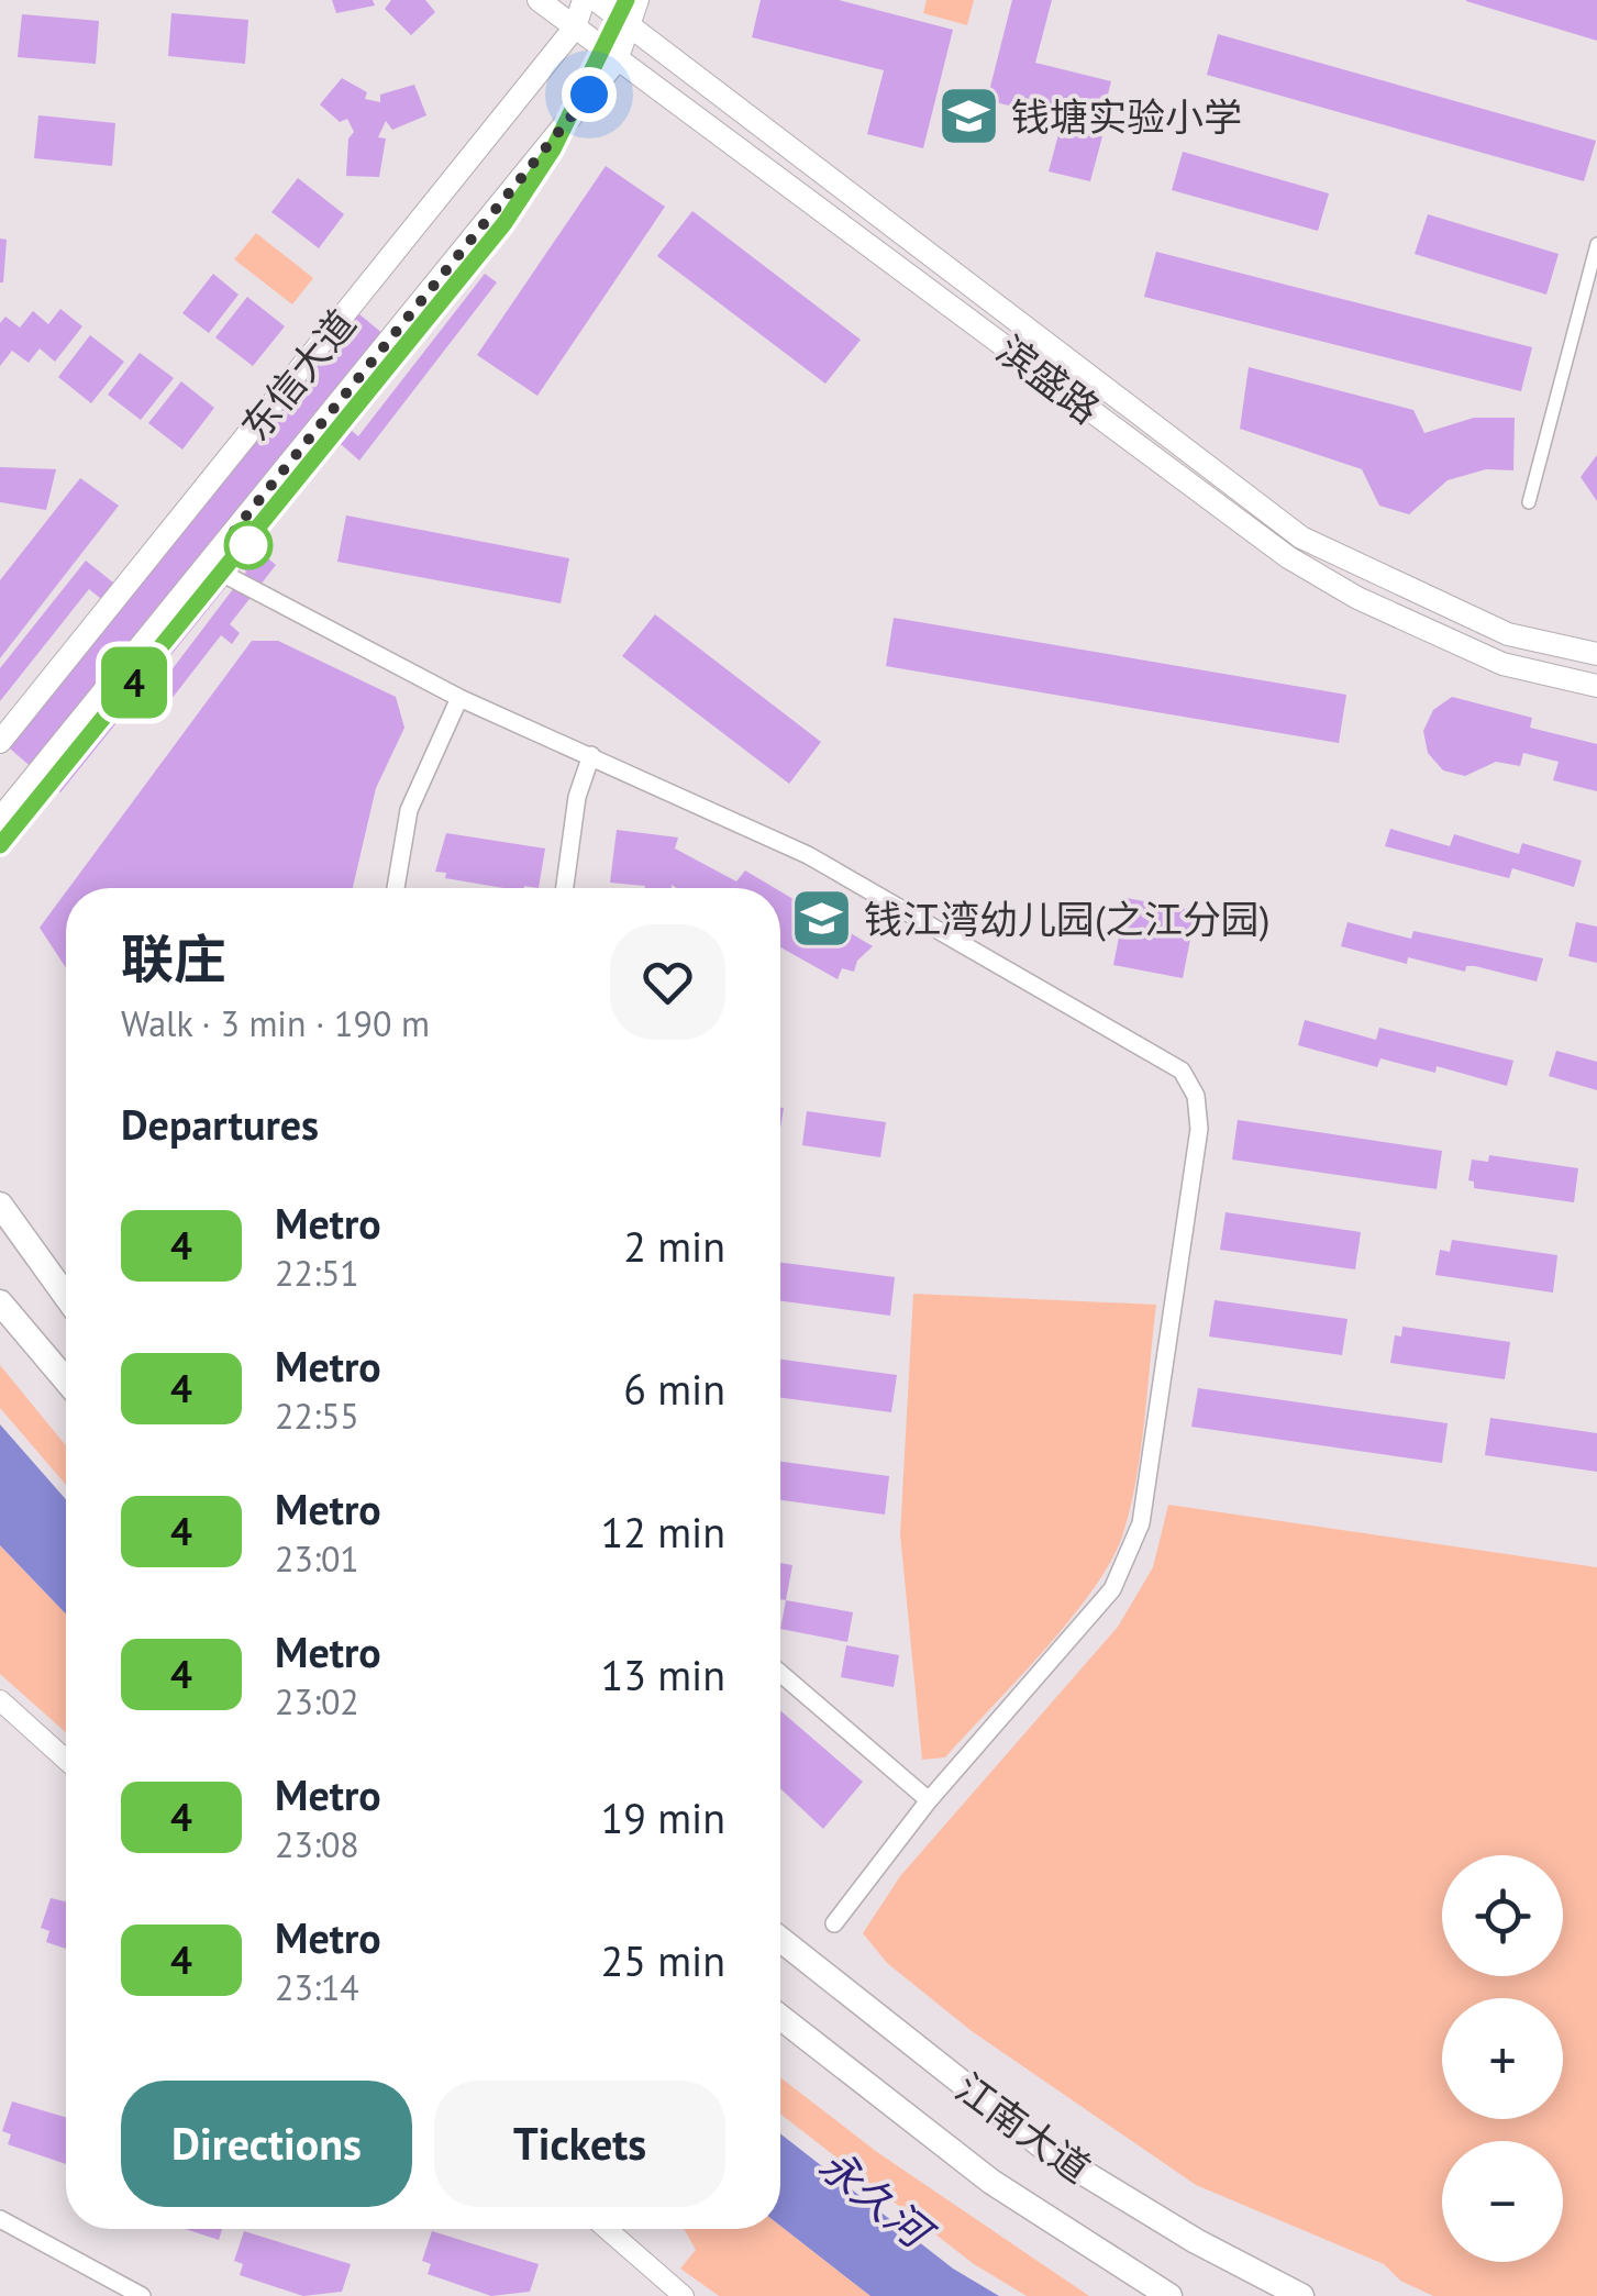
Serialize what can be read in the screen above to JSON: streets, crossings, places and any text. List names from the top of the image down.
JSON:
{
  "streets": {
    "main road": ["东信大道", "滨盛路", "江南大道"]
  },
  "crossings": [
    ["东信大道", "滨盛路"]
  ],
  "water": ["永久河"],
  "places": {
    "school or university": ["钱塘实验小学", "钱江湾幼儿园(之江分园)"]
  },
  "lines": ["metro line 4"],
  "page": {
    "on_map": "4",
    "heading": [
      ["联庄", "Walk · 3 min · 190 m"],
      "Departures"
    ],
    "list": [
      {
        "mark": "4",
        "name": "Metro",
        "note": "22:51",
        "value": "2 min"
      },
      {
        "mark": "4",
        "name": "Metro",
        "note": "22:55",
        "value": "6 min"
      },
      {
        "mark": "4",
        "name": "Metro",
        "note": "23:01",
        "value": "12 min"
      },
      {
        "mark": "4",
        "name": "Metro",
        "note": "23:02",
        "value": "13 min"
      },
      {
        "mark": "4",
        "name": "Metro",
        "note": "23:08",
        "value": "19 min"
      },
      {
        "mark": "4",
        "name": "Metro",
        "note": "23:14",
        "value": "25 min"
      }
    ],
    "map_buttons": ["+", "−"],
    "buttons": ["Directions", "Tickets"]
  }
}
